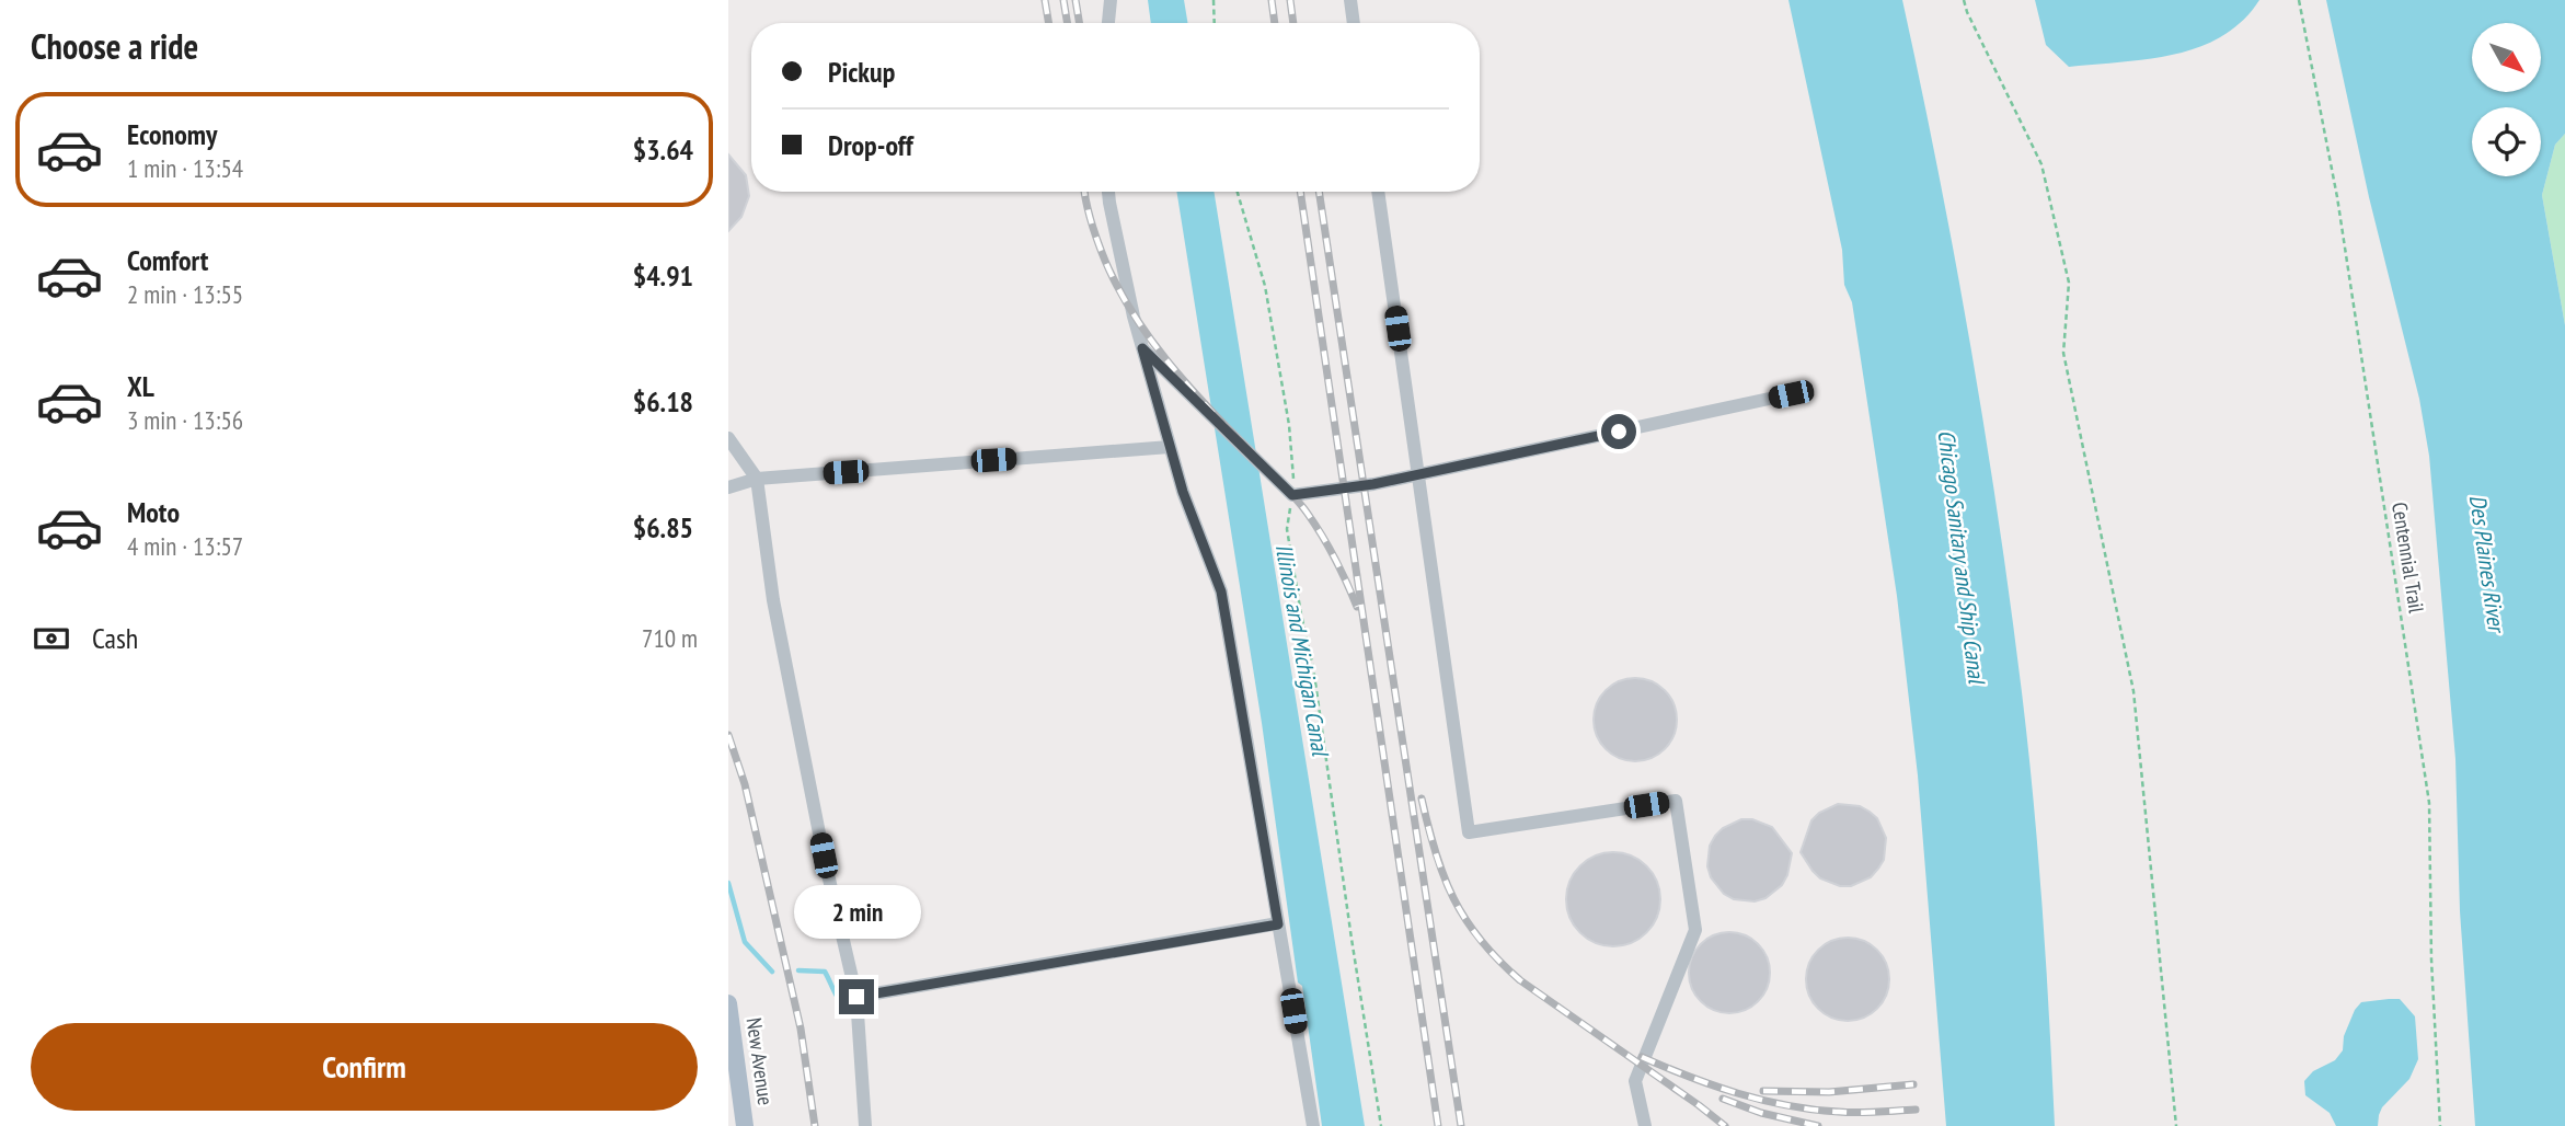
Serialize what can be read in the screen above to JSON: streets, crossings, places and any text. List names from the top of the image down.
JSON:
{
  "streets": {
    "main road": ["New Avenue"],
    "path": ["Centennial Trail"]
  },
  "water": ["Chicago Sanitary and Ship Canal", "Des Plaines River", "Illinois and Michigan Canal"],
  "north": "bottom right",
  "page": {
    "heading": "Choose a ride",
    "banner": ["Pickup", "Drop-off"],
    "list": [
      {
        "name": "Economy",
        "note": "1 min · 13:54",
        "value": "$3.64"
      },
      {
        "name": "Comfort",
        "note": "2 min · 13:55",
        "value": "$4.91"
      },
      {
        "name": "XL",
        "note": "3 min · 13:56",
        "value": "$6.18"
      },
      {
        "name": "Moto",
        "note": "4 min · 13:57",
        "value": "$6.85"
      }
    ],
    "pay": ["Cash", "710 m"],
    "bubble": "2 min",
    "buttons": "Confirm"
  }
}
